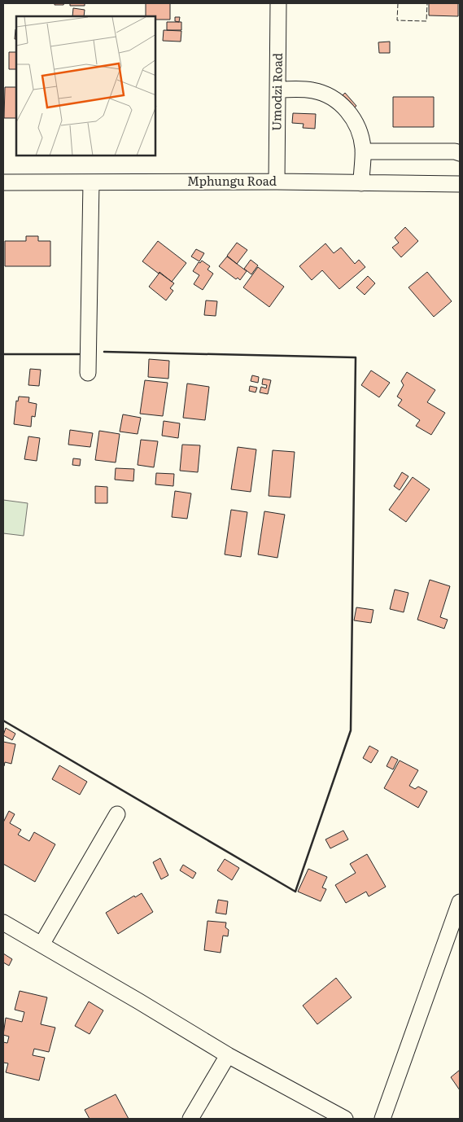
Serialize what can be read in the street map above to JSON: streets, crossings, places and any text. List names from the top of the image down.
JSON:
{
  "streets": {
    "street": ["Umodzi Road", "Mphungu Road"]
  },
  "crossings": [
    ["Umodzi Road", "Mphungu Road"]
  ]
}
